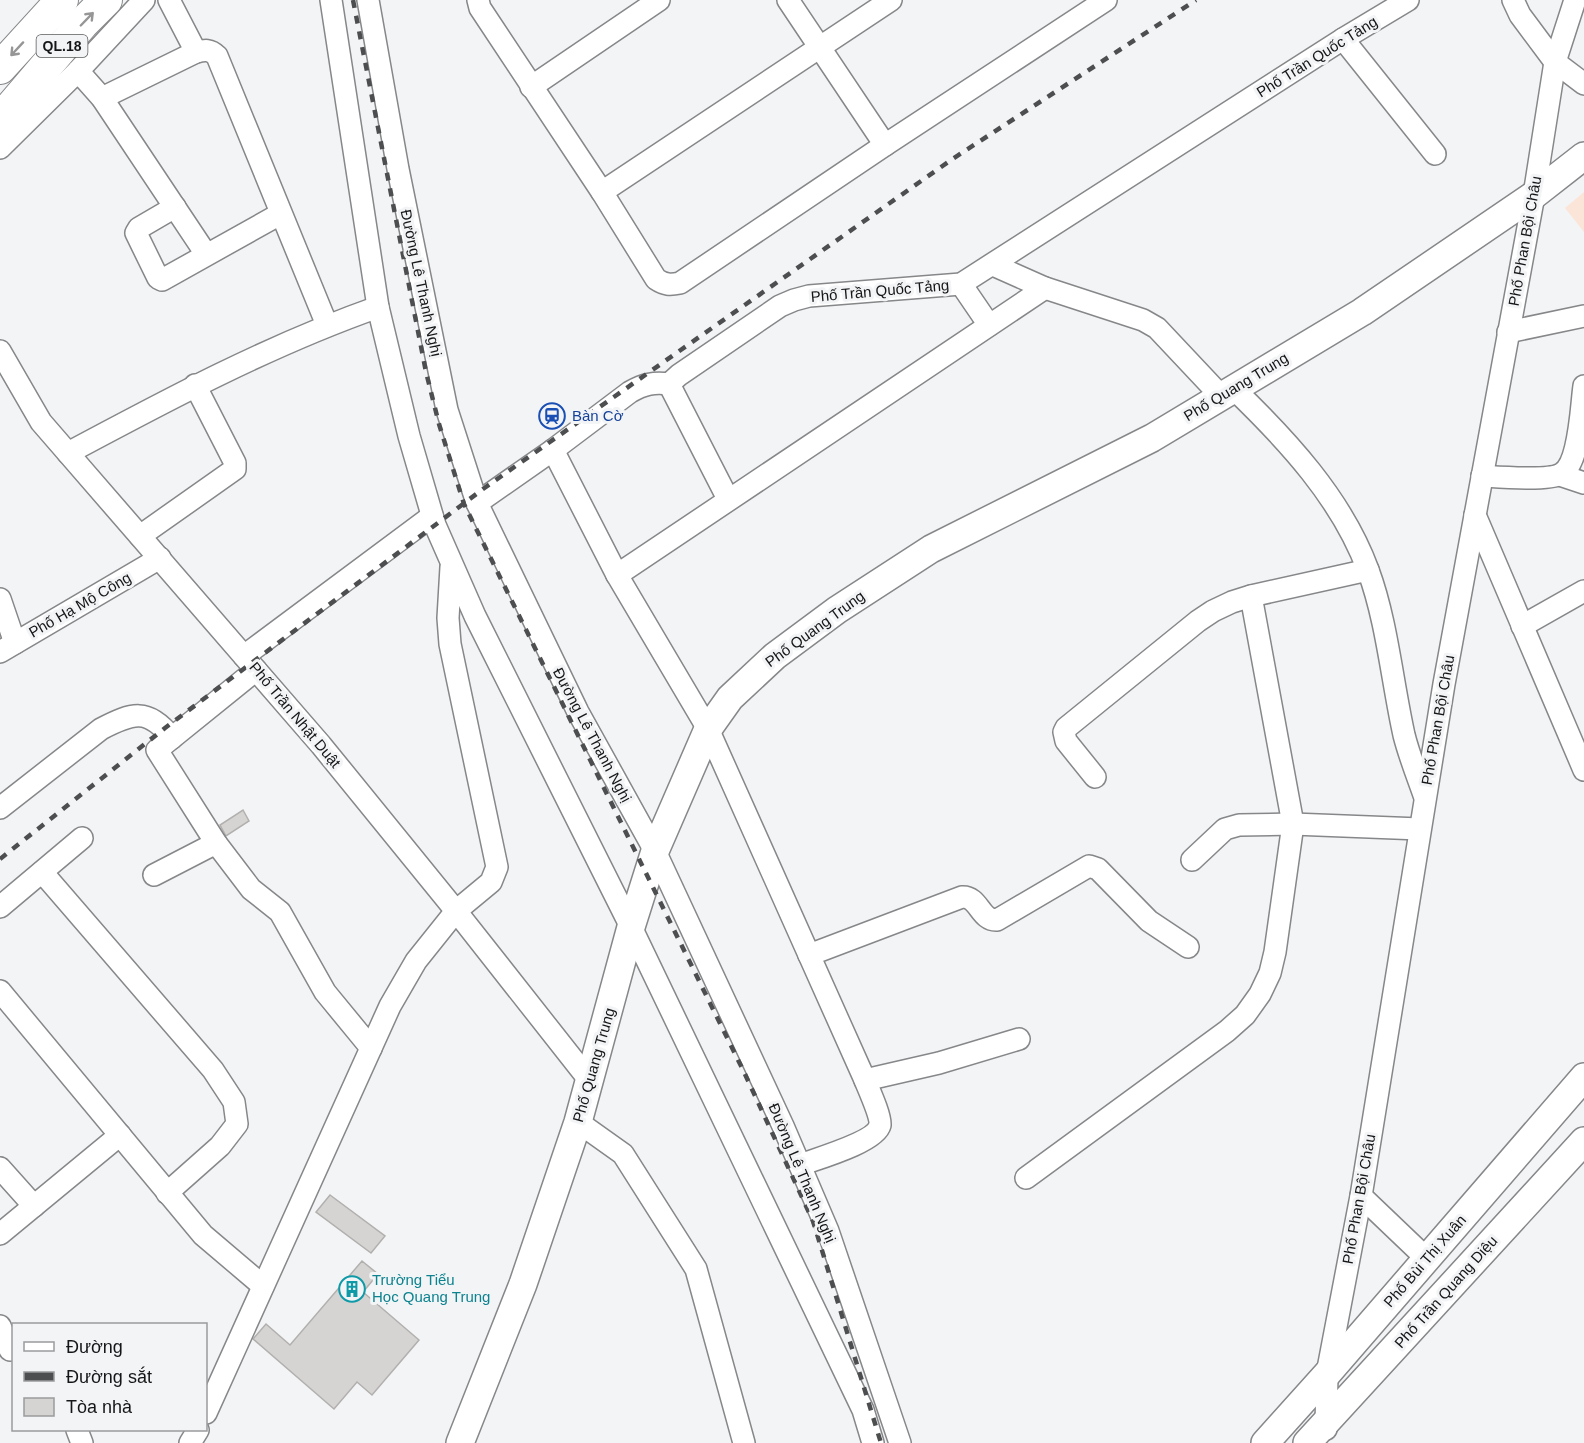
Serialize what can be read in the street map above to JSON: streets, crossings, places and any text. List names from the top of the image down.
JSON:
{
  "streets": {
    "highway": ["QL.18"],
    "main road": ["Phố Quang Trung", "Phố Bùi Thị Xuân", "Phố Trần Quang Diệu"],
    "street": [
      "Phố Trần Quốc Tảng",
      "Phố Phan Bội Châu",
      "Đường Lê Thanh Nghị",
      "Phố Hạ Mộ Công",
      "Phố Trần Nhật Duật"
    ]
  },
  "crossings": [
    ["Phố Trần Quốc Tảng", "Đường Lê Thanh Nghị"],
    ["Phố Phan Bội Châu", "Phố Quang Trung"],
    ["Phố Phan Bội Châu", "Phố Bùi Thị Xuân"],
    ["Phố Phan Bội Châu", "Phố Trần Quang Diệu"],
    ["Đường Lê Thanh Nghị", "Phố Quang Trung"],
    ["Phố Quang Trung", "Phố Trần Nhật Duật"],
    ["Phố Hạ Mộ Công", "Phố Trần Nhật Duật"]
  ],
  "places": {
    "station": ["Bàn Cờ"],
    "building": ["Trường Tiểu Học Quang Trung"]
  },
  "legend": ["Đường", "Đường sắt", "Tòa nhà"]
}
